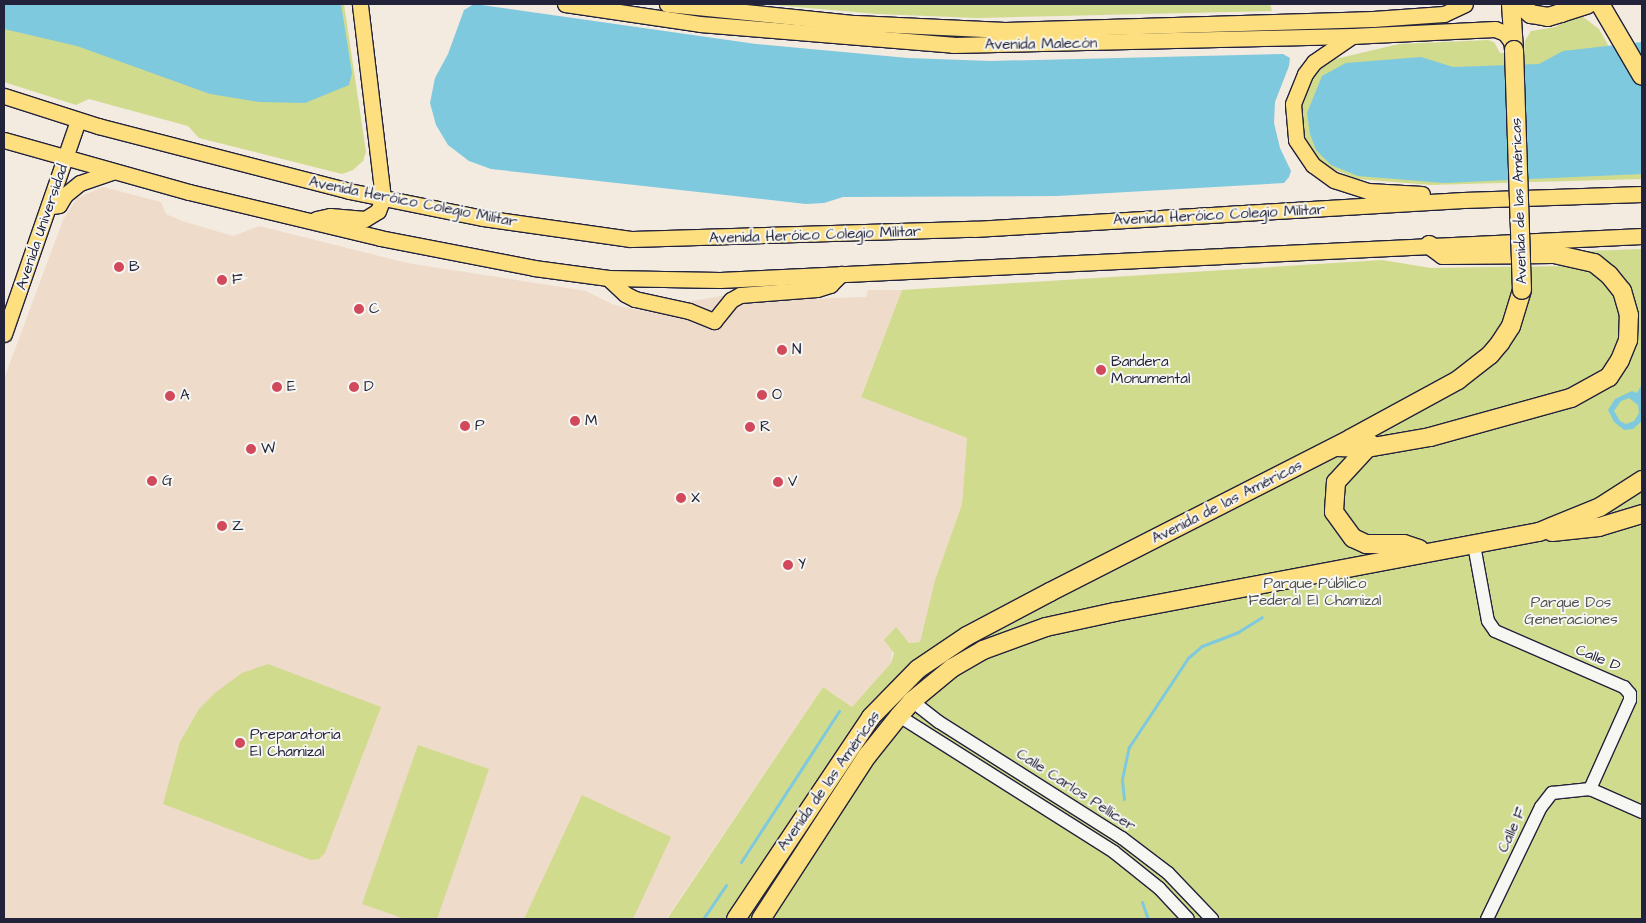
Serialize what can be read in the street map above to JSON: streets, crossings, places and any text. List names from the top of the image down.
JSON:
{
  "streets": {
    "highway": ["Avenida de las Américas"],
    "main road": ["Avenida Malecón", "Avenida Heróico Colegio Militar", "Avenida Universidad"],
    "street": ["Calle D", "Calle Carlos Pellicer", "Calle F"]
  },
  "crossings": [
    ["Avenida Malecón", "Avenida de las Américas"],
    ["Avenida de las Américas", "Calle D"],
    ["Avenida de las Américas", "Calle Carlos Pellicer"],
    ["Avenida Heróico Colegio Militar", "Avenida Universidad"],
    ["Calle D", "Calle F"]
  ],
  "parks": ["Parque Público Federal El Chamizal", "Parque Dos Generaciones"],
  "places": [
    "B",
    "F",
    "C",
    "N",
    "Bandera Monumental",
    "E",
    "D",
    "O",
    "A",
    "M",
    "P",
    "R",
    "W",
    "G",
    "V",
    "X",
    "Z",
    "Y",
    "Preparatoria El Chamizal"
  ]
}
